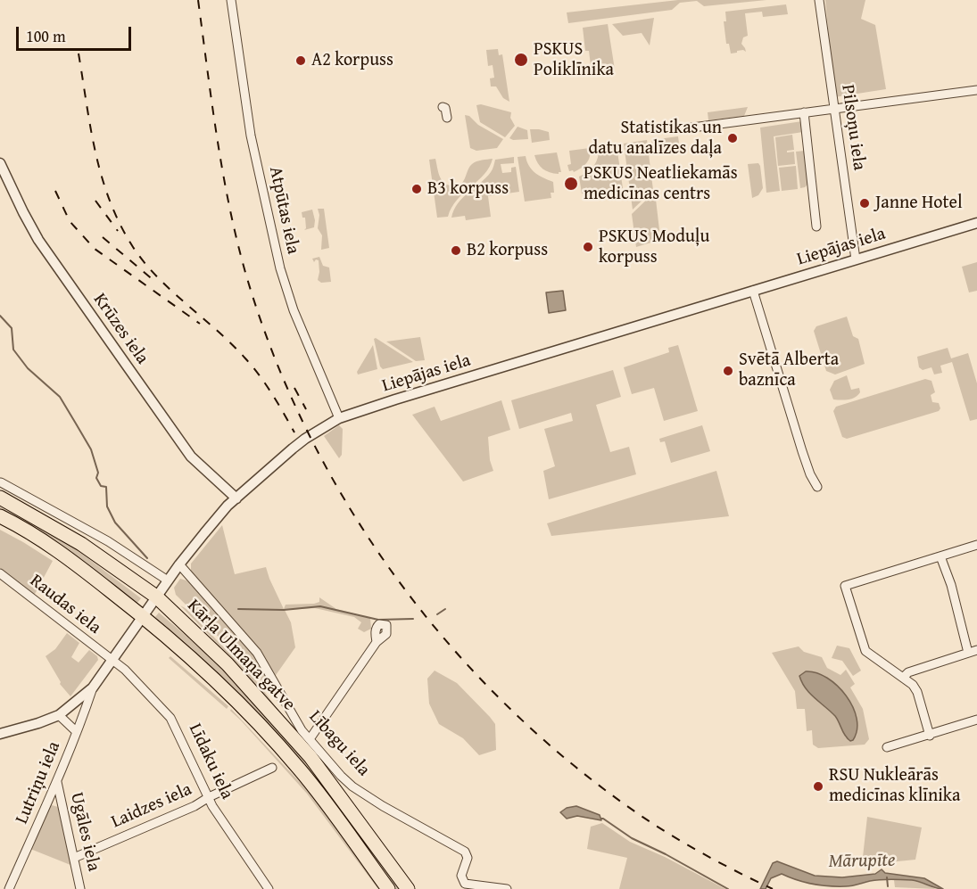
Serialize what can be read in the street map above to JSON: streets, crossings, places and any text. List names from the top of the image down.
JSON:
{
  "streets": {
    "highway": ["Kārļa Ulmaņa gatve"],
    "street": [
      "Pilsoņu iela",
      "Atpūtas iela",
      "Liepājas iela",
      "Krūzes iela",
      "Raudas iela",
      "Lībagu iela",
      "Līdaku iela",
      "Lutriņu iela",
      "Laidzes iela",
      "Ugāles iela"
    ]
  },
  "crossings": [
    ["Pilsoņu iela", "Liepājas iela"],
    ["Atpūtas iela", "Liepājas iela"],
    ["Liepājas iela", "Krūzes iela"],
    ["Liepājas iela", "Raudas iela"],
    ["Liepājas iela", "Kārļa Ulmaņa gatve"],
    ["Liepājas iela", "Lībagu iela"],
    ["Liepājas iela", "Līdaku iela"],
    ["Liepājas iela", "Lutriņu iela"],
    ["Raudas iela", "Līdaku iela"],
    ["Līdaku iela", "Laidzes iela"],
    ["Lutriņu iela", "Ugāles iela"],
    ["Laidzes iela", "Ugāles iela"]
  ],
  "water": ["Mārupīte"],
  "places": [
    "PSKUS Poliklīnika",
    "A2 korpuss",
    "Statistikas un datu analīzes daļa",
    "PSKUS Neatliekamās medicīnas centrs",
    "B3 korpuss",
    "Janne Hotel",
    "PSKUS Moduļu korpuss",
    "B2 korpuss",
    "Svētā Alberta baznīca",
    "RSU Nukleārās medicīnas klīnika"
  ],
  "scale_bar": "100 m"
}
